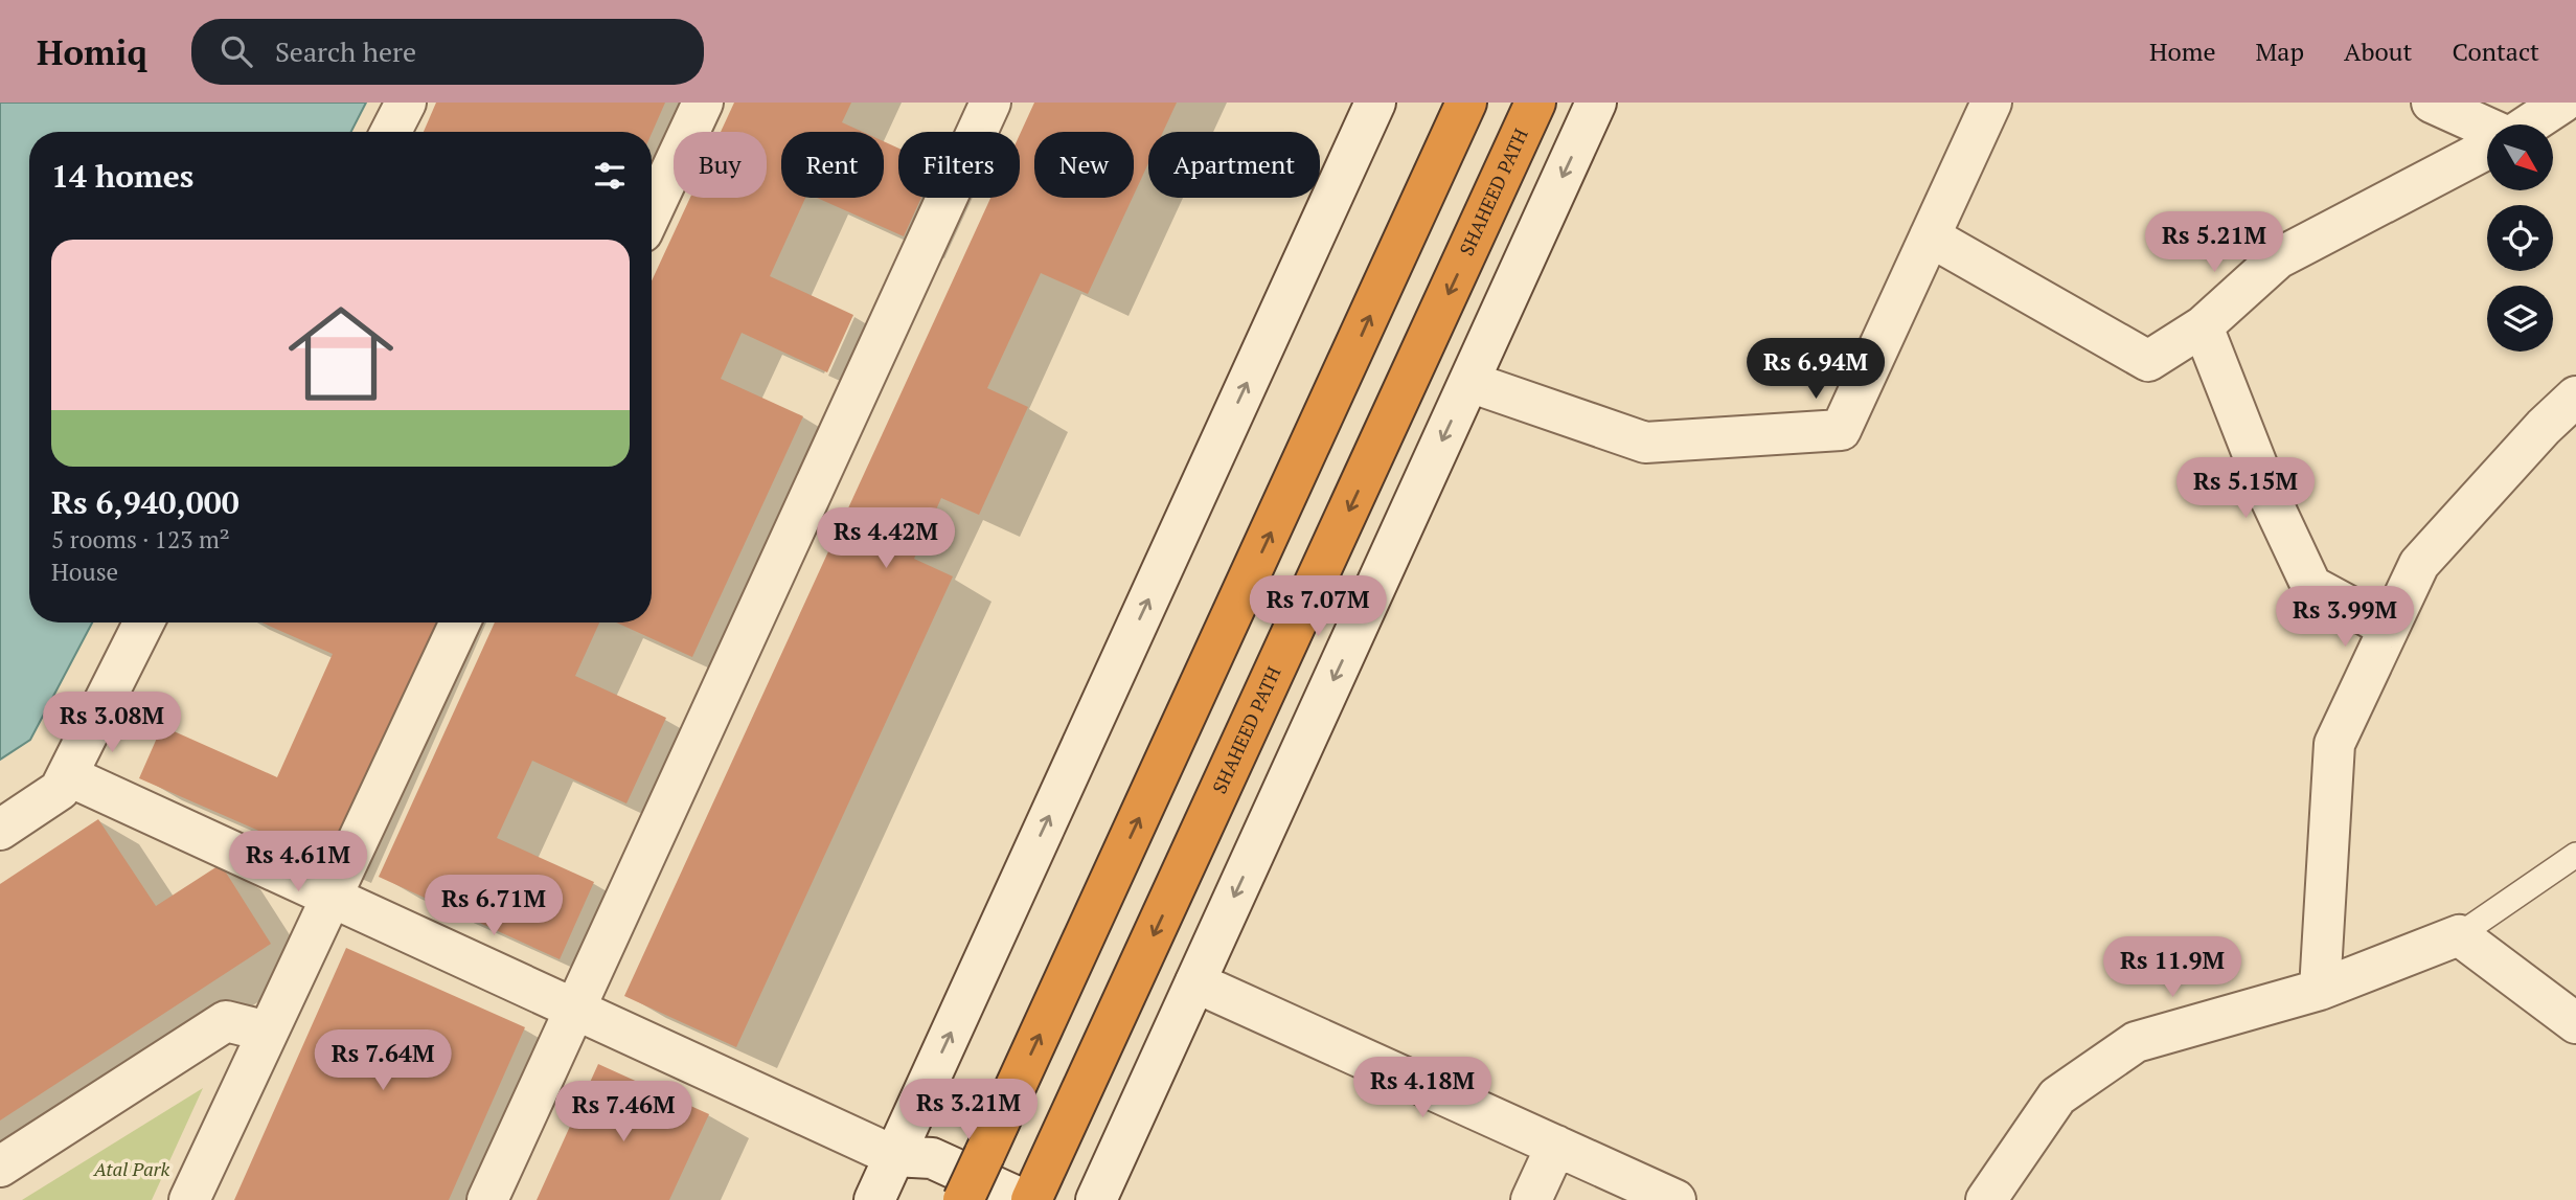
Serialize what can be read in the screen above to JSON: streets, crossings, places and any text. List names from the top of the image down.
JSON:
{
  "streets": {
    "highway": ["SHAHEED PATH"]
  },
  "parks": ["Atal Park"],
  "north": "bottom right",
  "page": {
    "header": "Homiq",
    "search": "Search here",
    "nav": [
      "Home",
      "Map",
      "About",
      "Contact"
    ],
    "chip": [
      "Buy",
      "Rent",
      "Filters",
      "New",
      "Apartment"
    ],
    "heading": "14 homes",
    "price": [
      "Rs 5.21M",
      "Rs 6.94M",
      "Rs 5.15M",
      "Rs 4.42M",
      "Rs 7.07M",
      "Rs 3.99M",
      "Rs 3.08M",
      "Rs 4.61M",
      "Rs 6.71M",
      "Rs 11.9M",
      "Rs 7.64M",
      "Rs 4.18M",
      "Rs 3.21M",
      "Rs 7.46M"
    ],
    "list": [
      {
        "name": "Rs 6,940,000",
        "note": "5 rooms · 123 m² · House"
      }
    ]
  }
}
